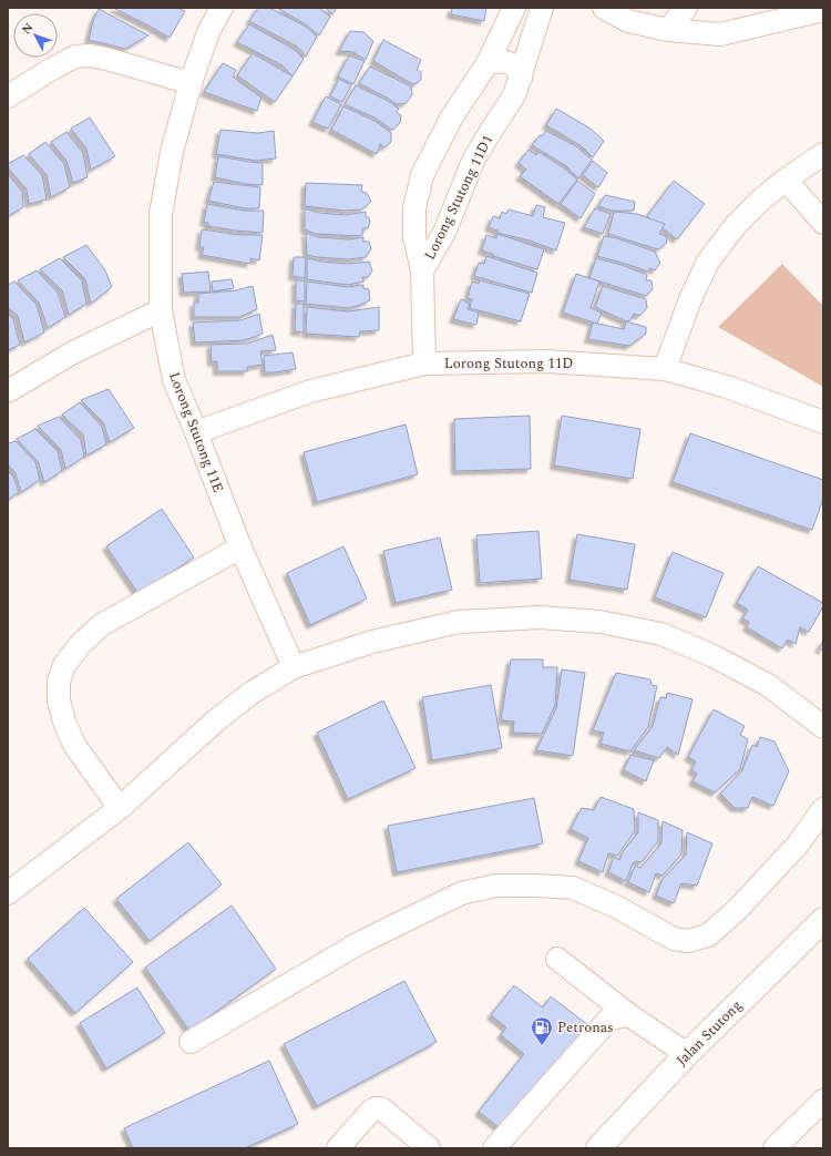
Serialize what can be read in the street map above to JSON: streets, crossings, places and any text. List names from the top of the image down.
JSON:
{
  "streets": {
    "main road": ["Jalan Stutong"],
    "street": ["Lorong Stutong 11D1", "Lorong Stutong 11D", "Lorong Stutong 11E"]
  },
  "crossings": [
    ["Lorong Stutong 11D", "Lorong Stutong 11E"]
  ],
  "places": {
    "fuel station": ["Petronas"]
  },
  "north": "top left"
}
